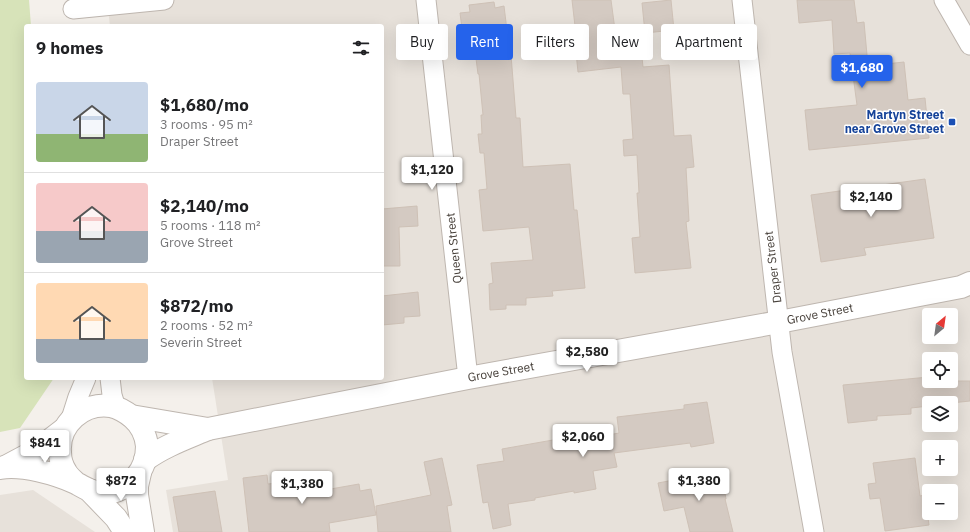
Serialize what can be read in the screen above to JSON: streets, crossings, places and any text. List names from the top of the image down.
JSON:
{
  "streets": {
    "street": ["Queen Street", "Draper Street", "Grove Street"]
  },
  "crossings": [
    ["Queen Street", "Grove Street"],
    ["Draper Street", "Grove Street"]
  ],
  "places": {
    "transit": ["Martyn Street near Grove Street"]
  },
  "north": "top right",
  "page": {
    "chip": [
      "Buy",
      "Rent",
      "Filters",
      "New",
      "Apartment"
    ],
    "heading": "9 homes",
    "price": [
      "$1,680",
      "$1,120",
      "$2,140",
      "$2,580",
      "$2,060",
      "$841",
      "$872",
      "$1,380",
      "$1,380"
    ],
    "list": [
      {
        "name": "$1,680/mo",
        "note": "3 rooms · 95 m² · Draper Street"
      },
      {
        "name": "$2,140/mo",
        "note": "5 rooms · 118 m² · Grove Street"
      },
      {
        "name": "$872/mo",
        "note": "2 rooms · 52 m² · Severin Street"
      }
    ],
    "map_buttons": ["+", "−"]
  }
}
